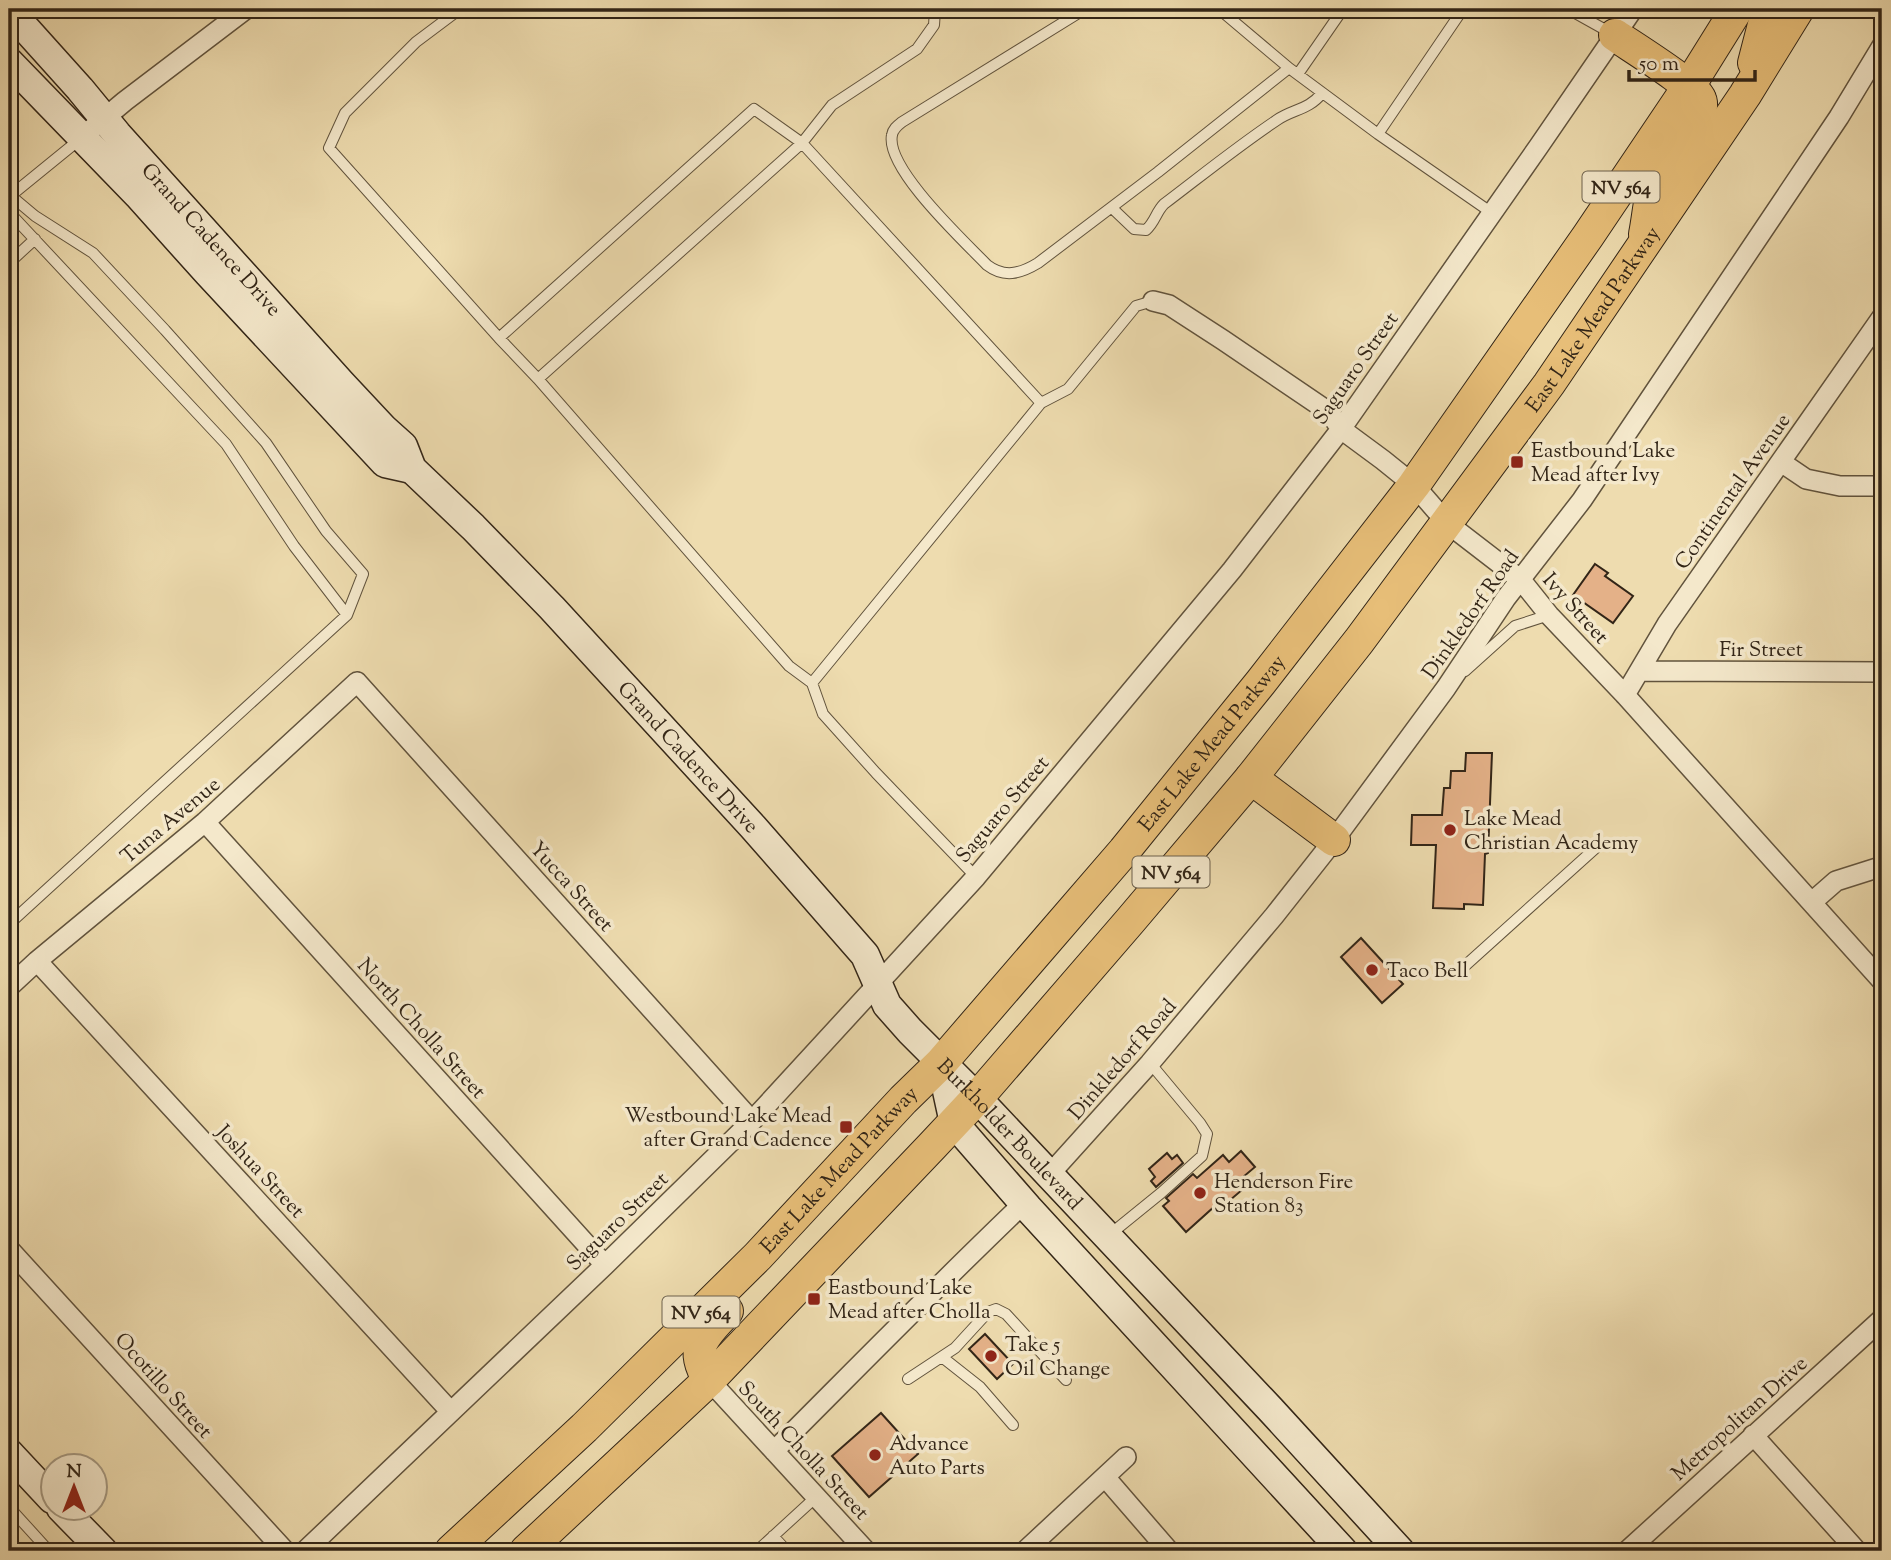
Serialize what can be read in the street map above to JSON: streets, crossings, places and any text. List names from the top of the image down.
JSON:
{
  "streets": {
    "main road": [
      "NV 564",
      "Grand Cadence Drive",
      "East Lake Mead Parkway",
      "Burkholder Boulevard"
    ],
    "street": [
      "Saguaro Street",
      "Continental Avenue",
      "Ivy Street",
      "Dinkledorf Road",
      "Fir Street",
      "Tuna Avenue",
      "Yucca Street",
      "North Cholla Street",
      "Joshua Street",
      "Ocotillo Street",
      "Metropolitan Drive",
      "South Cholla Street"
    ]
  },
  "crossings": [
    ["Grand Cadence Drive", "East Lake Mead Parkway"],
    ["Grand Cadence Drive", "Saguaro Street"],
    ["Grand Cadence Drive", "Burkholder Boulevard"],
    ["East Lake Mead Parkway", "Ivy Street"],
    ["East Lake Mead Parkway", "Burkholder Boulevard"],
    ["East Lake Mead Parkway", "South Cholla Street"],
    ["Saguaro Street", "Ivy Street"],
    ["Saguaro Street", "Yucca Street"],
    ["Saguaro Street", "North Cholla Street"],
    ["Saguaro Street", "Joshua Street"],
    ["Continental Avenue", "Ivy Street"],
    ["Continental Avenue", "Fir Street"],
    ["Ivy Street", "Dinkledorf Road"],
    ["Dinkledorf Road", "Burkholder Boulevard"],
    ["Tuna Avenue", "Yucca Street"],
    ["Tuna Avenue", "North Cholla Street"],
    ["Tuna Avenue", "Joshua Street"]
  ],
  "places": {
    "transit": ["Eastbound Lake Mead after Ivy", "Westbound Lake Mead after Grand Cadence", "Eastbound Lake Mead after Cholla"],
    "other": [
      "Lake Mead Christian Academy",
      "Taco Bell",
      "Henderson Fire Station 83",
      "Take 5 Oil Change",
      "Advance Auto Parts"
    ]
  },
  "scale_bar": "50 m",
  "north": "top"
}
